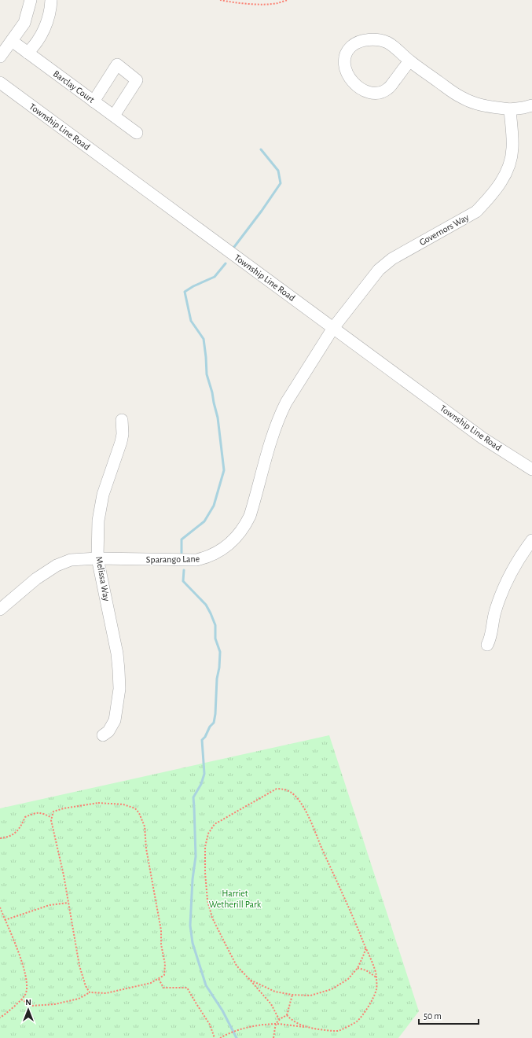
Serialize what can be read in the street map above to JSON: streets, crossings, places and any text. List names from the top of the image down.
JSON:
{
  "streets": {
    "street": [
      "Barclay Court",
      "Township Line Road",
      "Governors Way",
      "Sparango Lane",
      "Melissa Way"
    ]
  },
  "crossings": [
    ["Township Line Road", "Governors Way"],
    ["Township Line Road", "Sparango Lane"],
    ["Governors Way", "Sparango Lane"],
    ["Sparango Lane", "Melissa Way"]
  ],
  "parks": ["Harriet Wetherill Park"],
  "scale_bar": "50 m",
  "north": "top"
}
